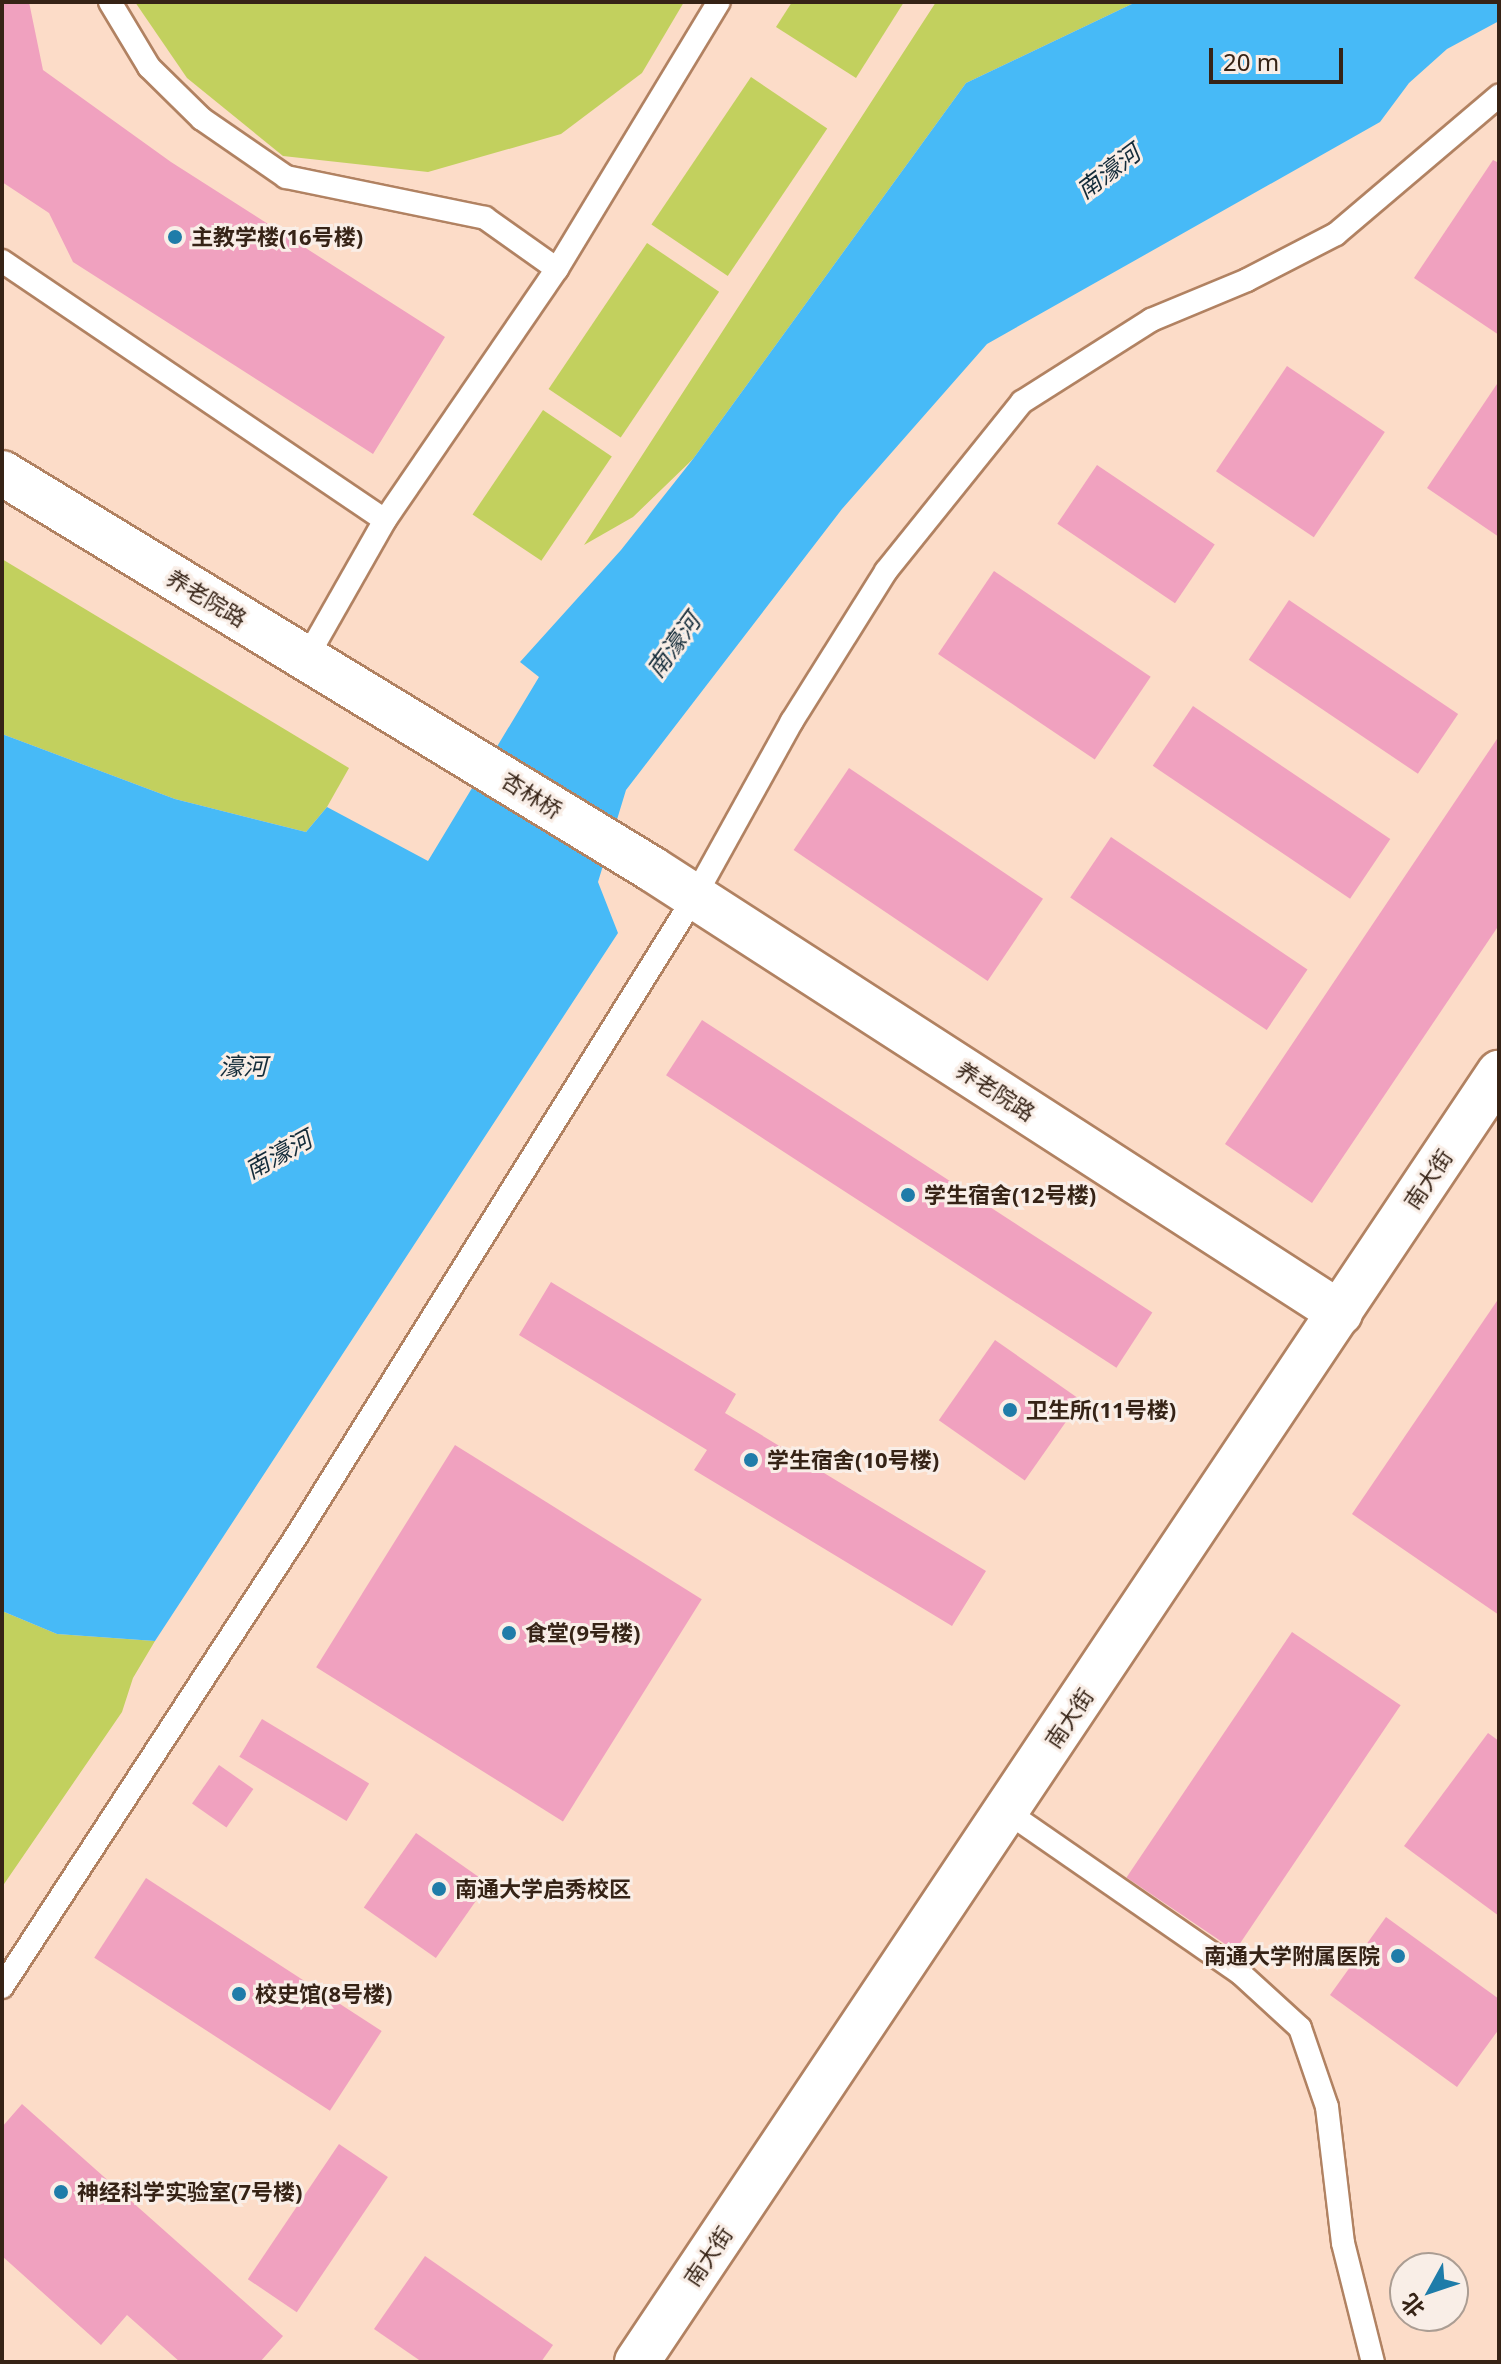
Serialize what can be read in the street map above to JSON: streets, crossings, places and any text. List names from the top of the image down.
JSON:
{
  "streets": {
    "street": ["养老院路", "杏林桥", "南大街"]
  },
  "crossings": [
    ["养老院路", "杏林桥"],
    ["养老院路", "南大街"]
  ],
  "water": ["南濠河", "濠河"],
  "places": [
    "主教学楼(16号楼)",
    "学生宿舍(12号楼)",
    "卫生所(11号楼)",
    "学生宿舍(10号楼)",
    "食堂(9号楼)",
    "南通大学启秀校区",
    "南通大学附属医院",
    "校史馆(8号楼)",
    "神经科学实验室(7号楼)"
  ],
  "scale_bar": "20 m",
  "north": "bottom left"
}
